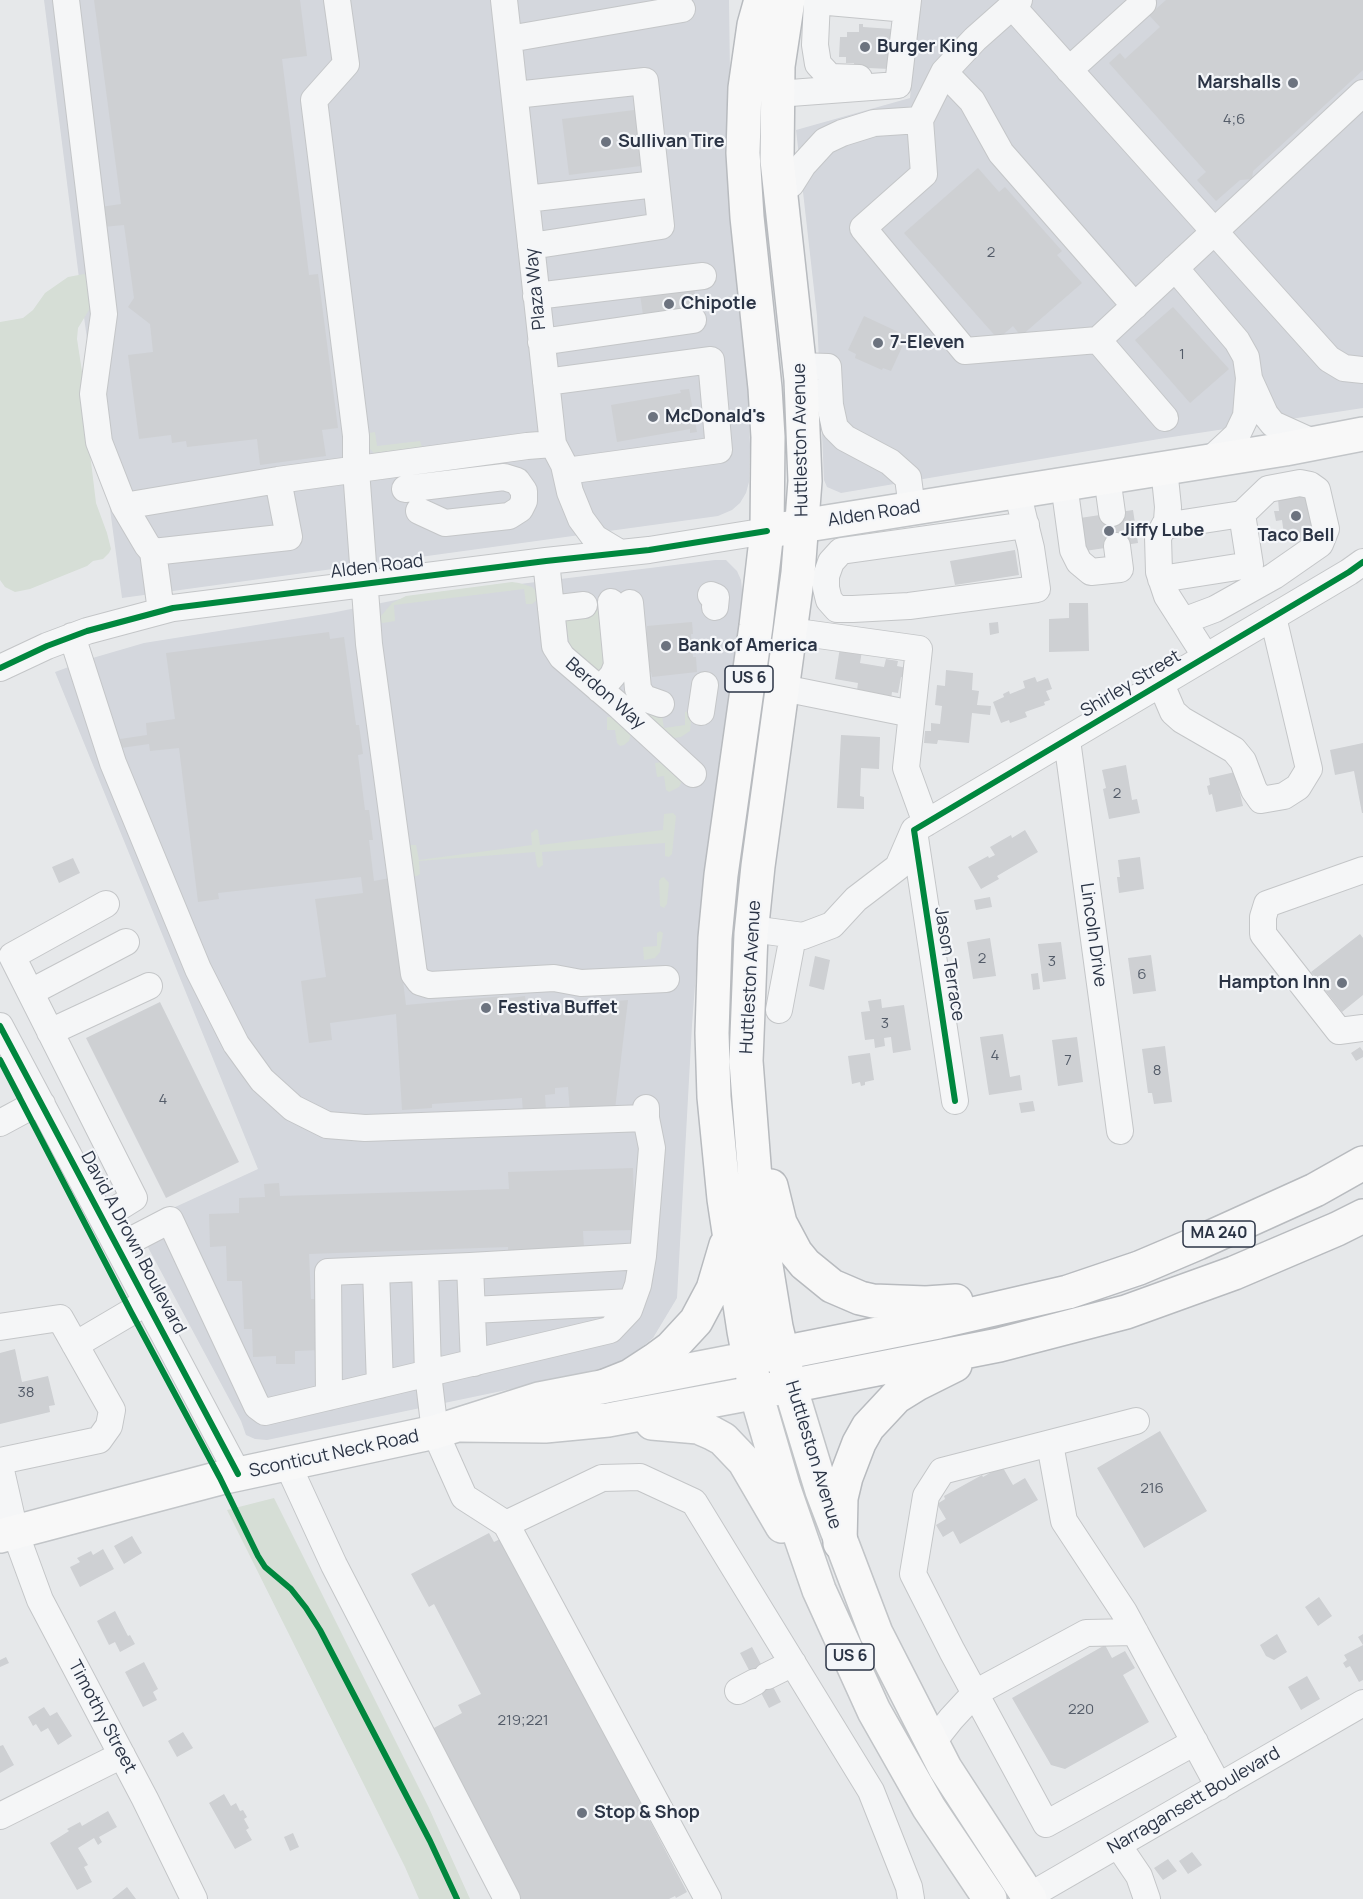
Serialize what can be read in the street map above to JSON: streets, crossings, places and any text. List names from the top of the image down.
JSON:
{
  "streets": {
    "main road": [
      "Huttleston Avenue",
      "Alden Road",
      "US 6",
      "MA 240",
      "Sconticut Neck Road"
    ],
    "street": [
      "Plaza Way",
      "Shirley Street",
      "Berdon Way",
      "Lincoln Drive",
      "Jason Terrace",
      "David A Drown Boulevard",
      "Timothy Street",
      "Narragansett Boulevard"
    ]
  },
  "crossings": [
    ["Plaza Way", "Alden Road"],
    ["Huttleston Avenue", "Alden Road"],
    ["Huttleston Avenue", "Jason Terrace"],
    ["Huttleston Avenue", "MA 240"],
    ["Huttleston Avenue", "Sconticut Neck Road"],
    ["Huttleston Avenue", "Narragansett Boulevard"],
    ["Alden Road", "Berdon Way"],
    ["Shirley Street", "Lincoln Drive"],
    ["Shirley Street", "Jason Terrace"],
    ["MA 240", "Sconticut Neck Road"],
    ["David A Drown Boulevard", "Sconticut Neck Road"],
    ["Sconticut Neck Road", "Timothy Street"]
  ],
  "places": [
    "Burger King",
    "Marshalls",
    "Sullivan Tire",
    "Chipotle",
    "7-Eleven",
    "McDonald's",
    "Taco Bell",
    "Jiffy Lube",
    "Bank of America",
    "Hampton Inn",
    "Festiva Buffet",
    "Stop & Shop"
  ],
  "house_numbers": [
    "4;6",
    "2",
    "1",
    "2",
    "2",
    "3",
    "6",
    "3",
    "4",
    "7",
    "8",
    "4",
    "38",
    "216",
    "220",
    "219;221"
  ]
}
